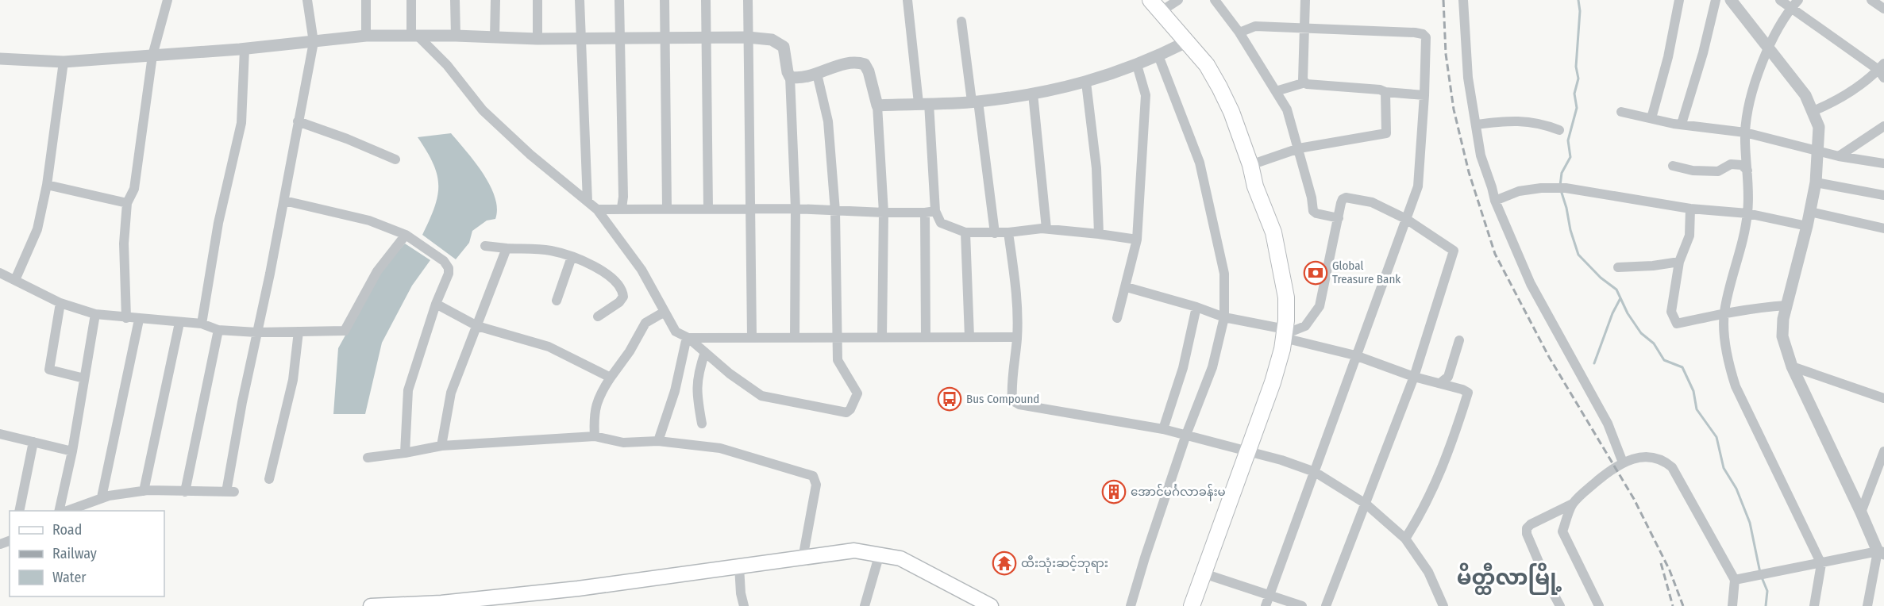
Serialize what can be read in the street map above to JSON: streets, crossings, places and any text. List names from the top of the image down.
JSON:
{
  "districts": ["မိတ္ထီလာမြို့"],
  "places": {
    "bank": ["Global Treasure Bank"],
    "bus stop": ["Bus Compound"],
    "building": ["အောင်မင်္ဂလာခန်းမ"],
    "temple": ["ထီးသုံးဆင့်ဘုရား"]
  },
  "legend": ["Road", "Railway", "Water"]
}
